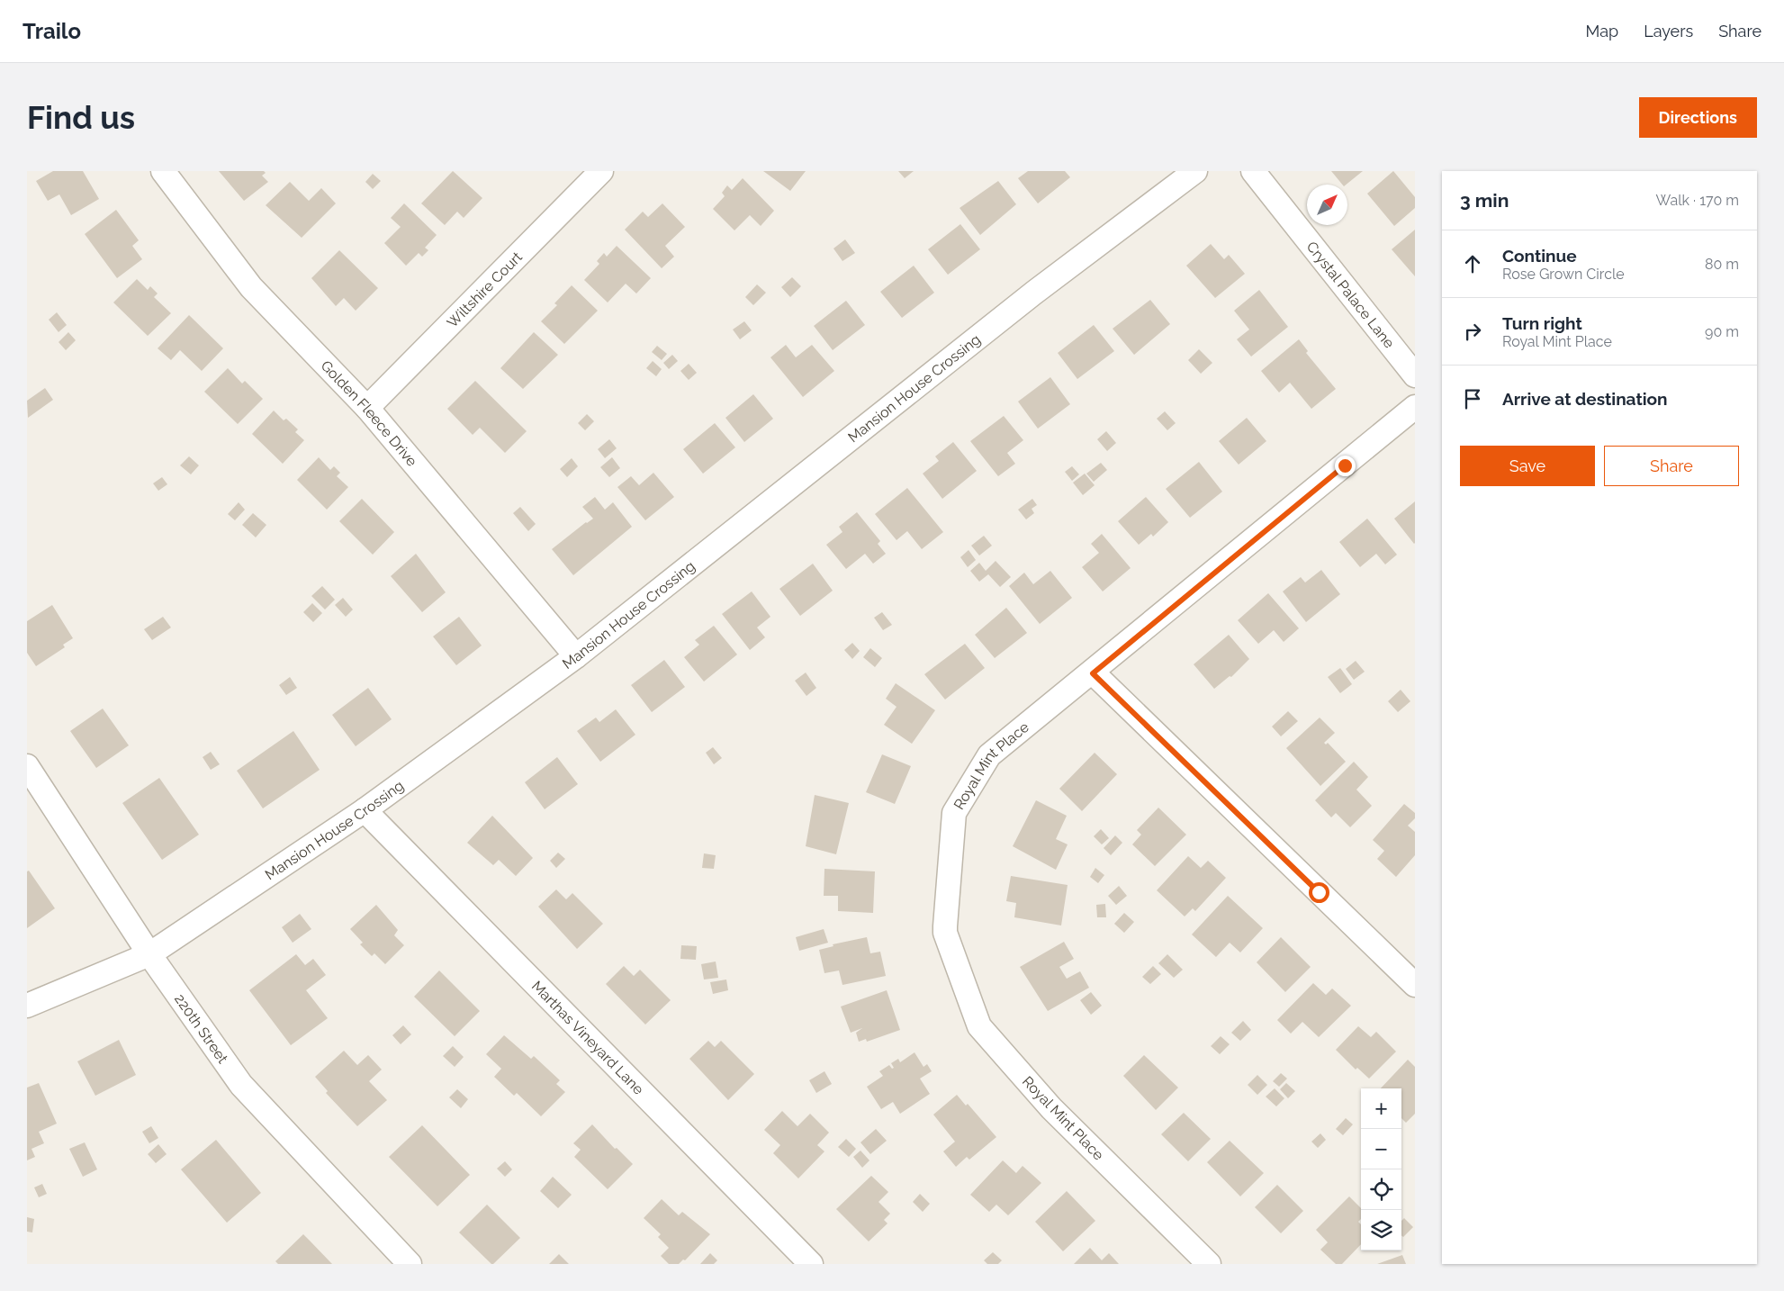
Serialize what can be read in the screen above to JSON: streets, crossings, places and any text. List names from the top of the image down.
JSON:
{
  "streets": {
    "street": [
      "Wiltshire Court",
      "Crystal Palace Lane",
      "Mansion House Crossing",
      "Golden Fleece Drive",
      "Royal Mint Place",
      "220th Street",
      "Marthas Vineyard Lane"
    ]
  },
  "crossings": [
    ["Wiltshire Court", "Golden Fleece Drive"],
    ["Mansion House Crossing", "Golden Fleece Drive"],
    ["Mansion House Crossing", "220th Street"],
    ["Mansion House Crossing", "Marthas Vineyard Lane"]
  ],
  "north": "top right",
  "page": {
    "header": "Trailo",
    "nav": ["Map", "Layers", "Share"],
    "buttons": [
      "Directions",
      ["Save", "Share"]
    ],
    "title": "Find us",
    "heading": ["3 min", "Walk · 170 m"],
    "list": [
      ["Continue", "Rose Grown Circle", "80 m"],
      ["Turn right", "Royal Mint Place", "90 m"],
      "Arrive at destination"
    ],
    "map_buttons": ["+", "−"]
  }
}
